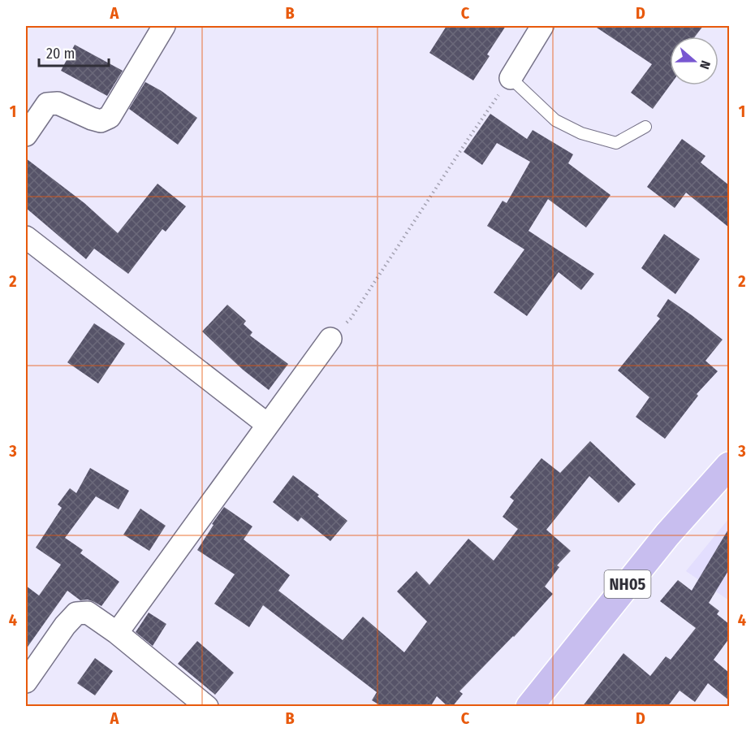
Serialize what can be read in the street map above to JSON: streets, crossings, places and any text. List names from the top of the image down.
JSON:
{
  "streets": {
    "main road": ["NH05"]
  },
  "scale_bar": "20 m",
  "north": "right",
  "grid": {
    "columns": [
      "A",
      "B",
      "C",
      "D"
    ],
    "rows": [
      "1",
      "2",
      "3",
      "4"
    ]
  }
}
